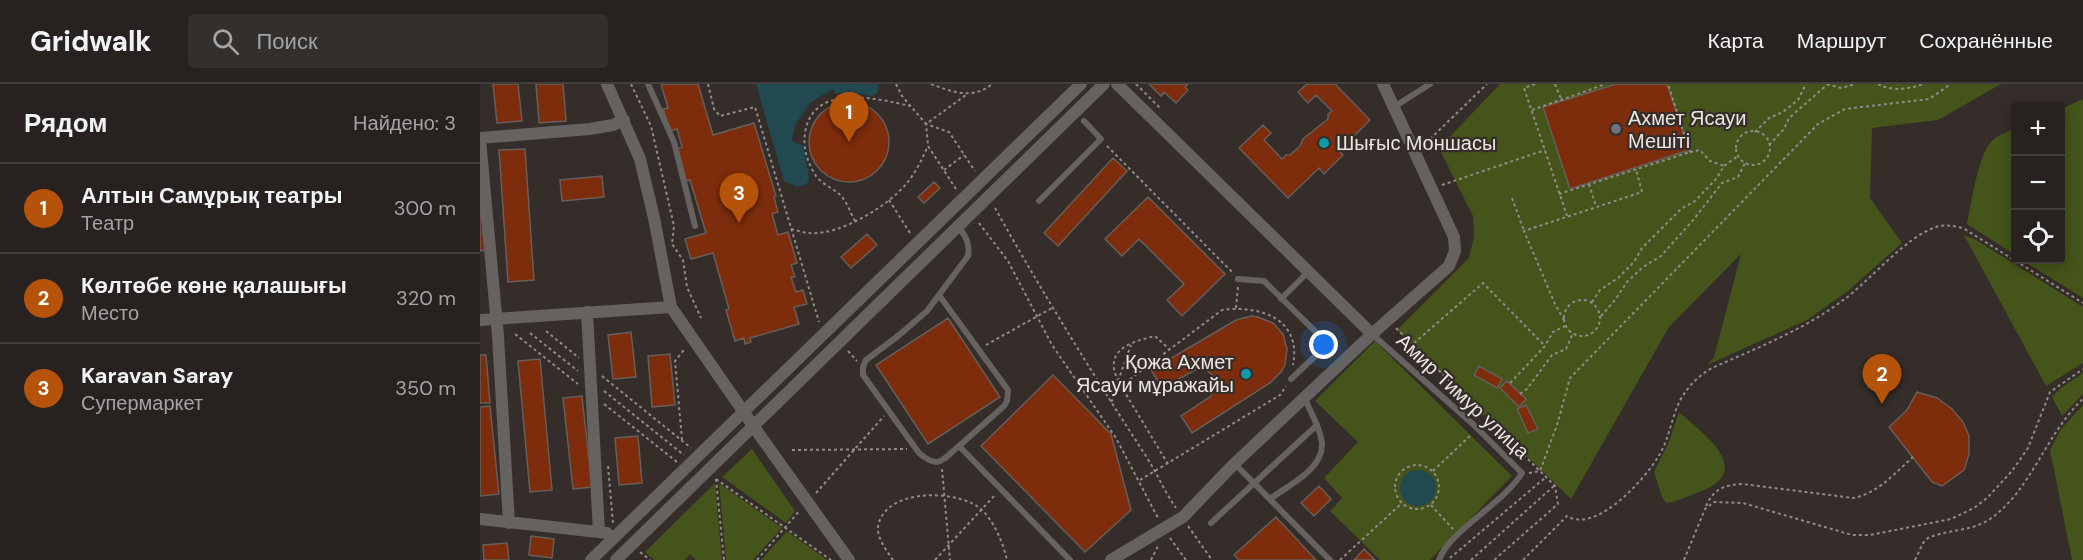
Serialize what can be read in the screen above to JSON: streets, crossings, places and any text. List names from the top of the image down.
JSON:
{
  "streets": {
    "lane": ["Амир Тимур улица"]
  },
  "places": ["Ахмет Ясауи Мешіті", "Шығыс Моншасы", "Қожа Ахмет Ясауи мұражайы"],
  "page": {
    "header": "Gridwalk",
    "search": "Поиск",
    "nav": ["Карта", "Маршрут", "Сохранённые"],
    "heading": ["Рядом", "Найдено: 3"],
    "pins": ["1", "3", "2"],
    "map_buttons": ["+", "−"],
    "list": [
      {
        "mark": "1",
        "name": "Алтын Самұрық театры",
        "note": "Театр",
        "value": "300 m"
      },
      {
        "mark": "2",
        "name": "Көлтөбе көне қалашығы",
        "note": "Место",
        "value": "320 m"
      },
      {
        "mark": "3",
        "name": "Karavan Saray",
        "note": "Супермаркет",
        "value": "350 m"
      }
    ]
  }
}
